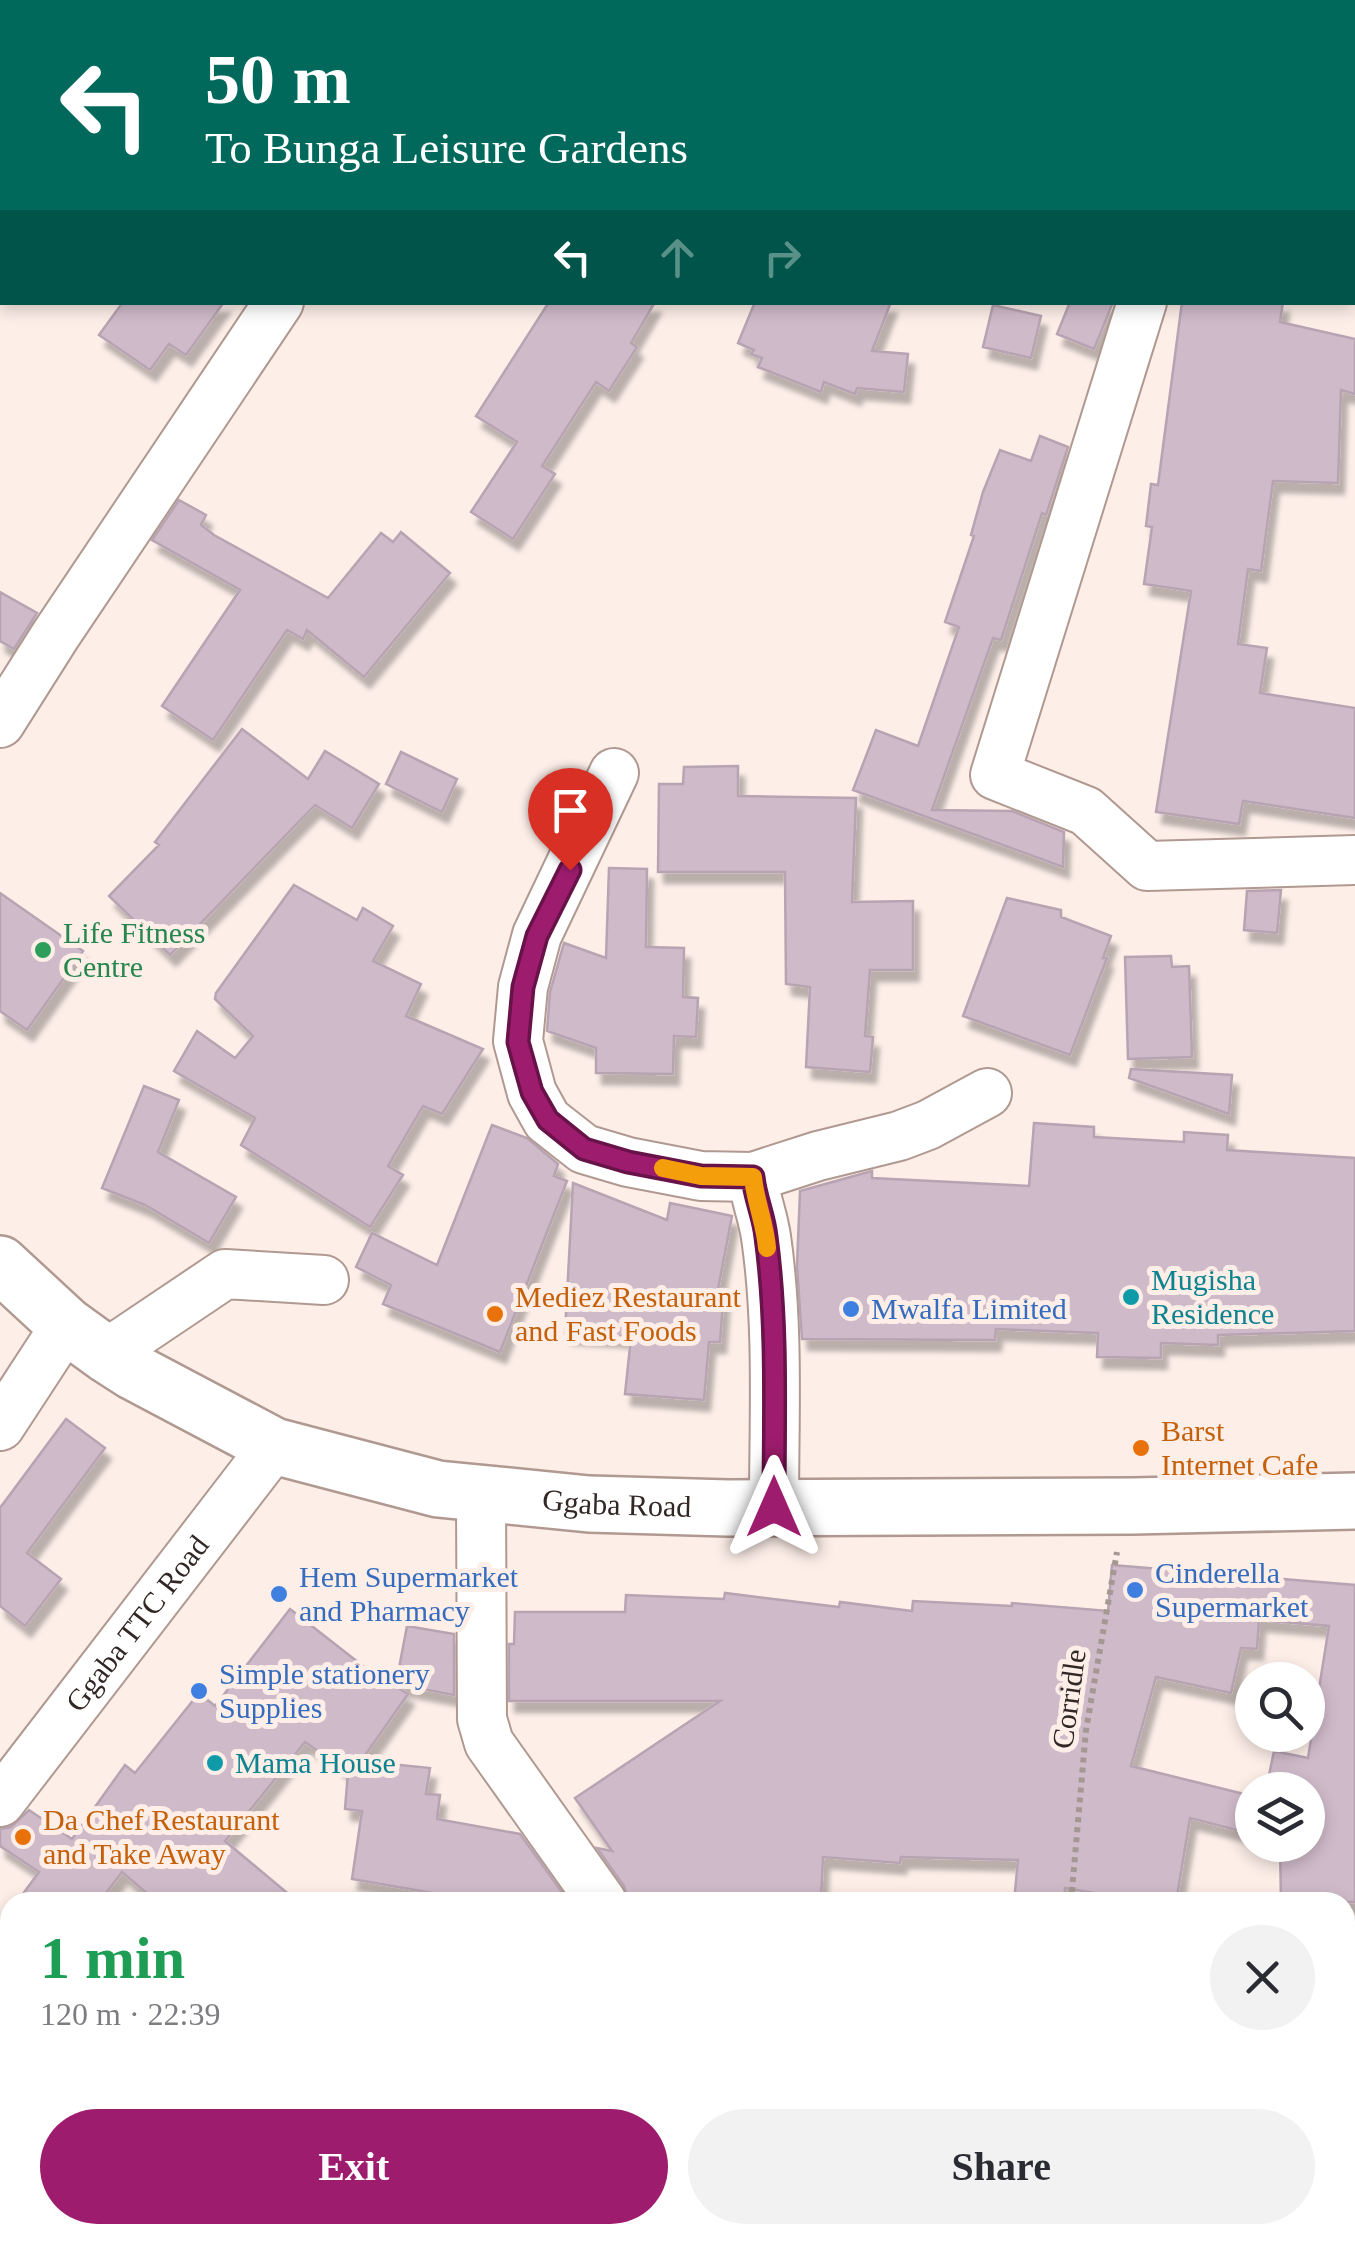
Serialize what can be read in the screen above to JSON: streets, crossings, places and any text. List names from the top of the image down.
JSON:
{
  "streets": {
    "main road": ["Ggaba Road"],
    "street": ["Ggaba TTC Road"],
    "path": ["Corridle"]
  },
  "crossings": [
    ["Ggaba Road", "Ggaba TTC Road"],
    ["Ggaba Road", "Corridle"]
  ],
  "places": [
    "Life Fitness Centre",
    "Mugisha Residence",
    "Mwalfa Limited",
    "Mediez Restaurant and Fast Foods",
    "Barst Internet Cafe",
    "Cinderella Supermarket",
    "Hem Supermarket and Pharmacy",
    "Simple stationery Supplies",
    "Mama House",
    "Da Chef Restaurant and Take Away"
  ],
  "page": {
    "turn": ["50 m", "To Bunga Leisure Gardens"],
    "heading": ["1 min", "120 m · 22:39"],
    "buttons": ["Exit", "Share"]
  }
}
